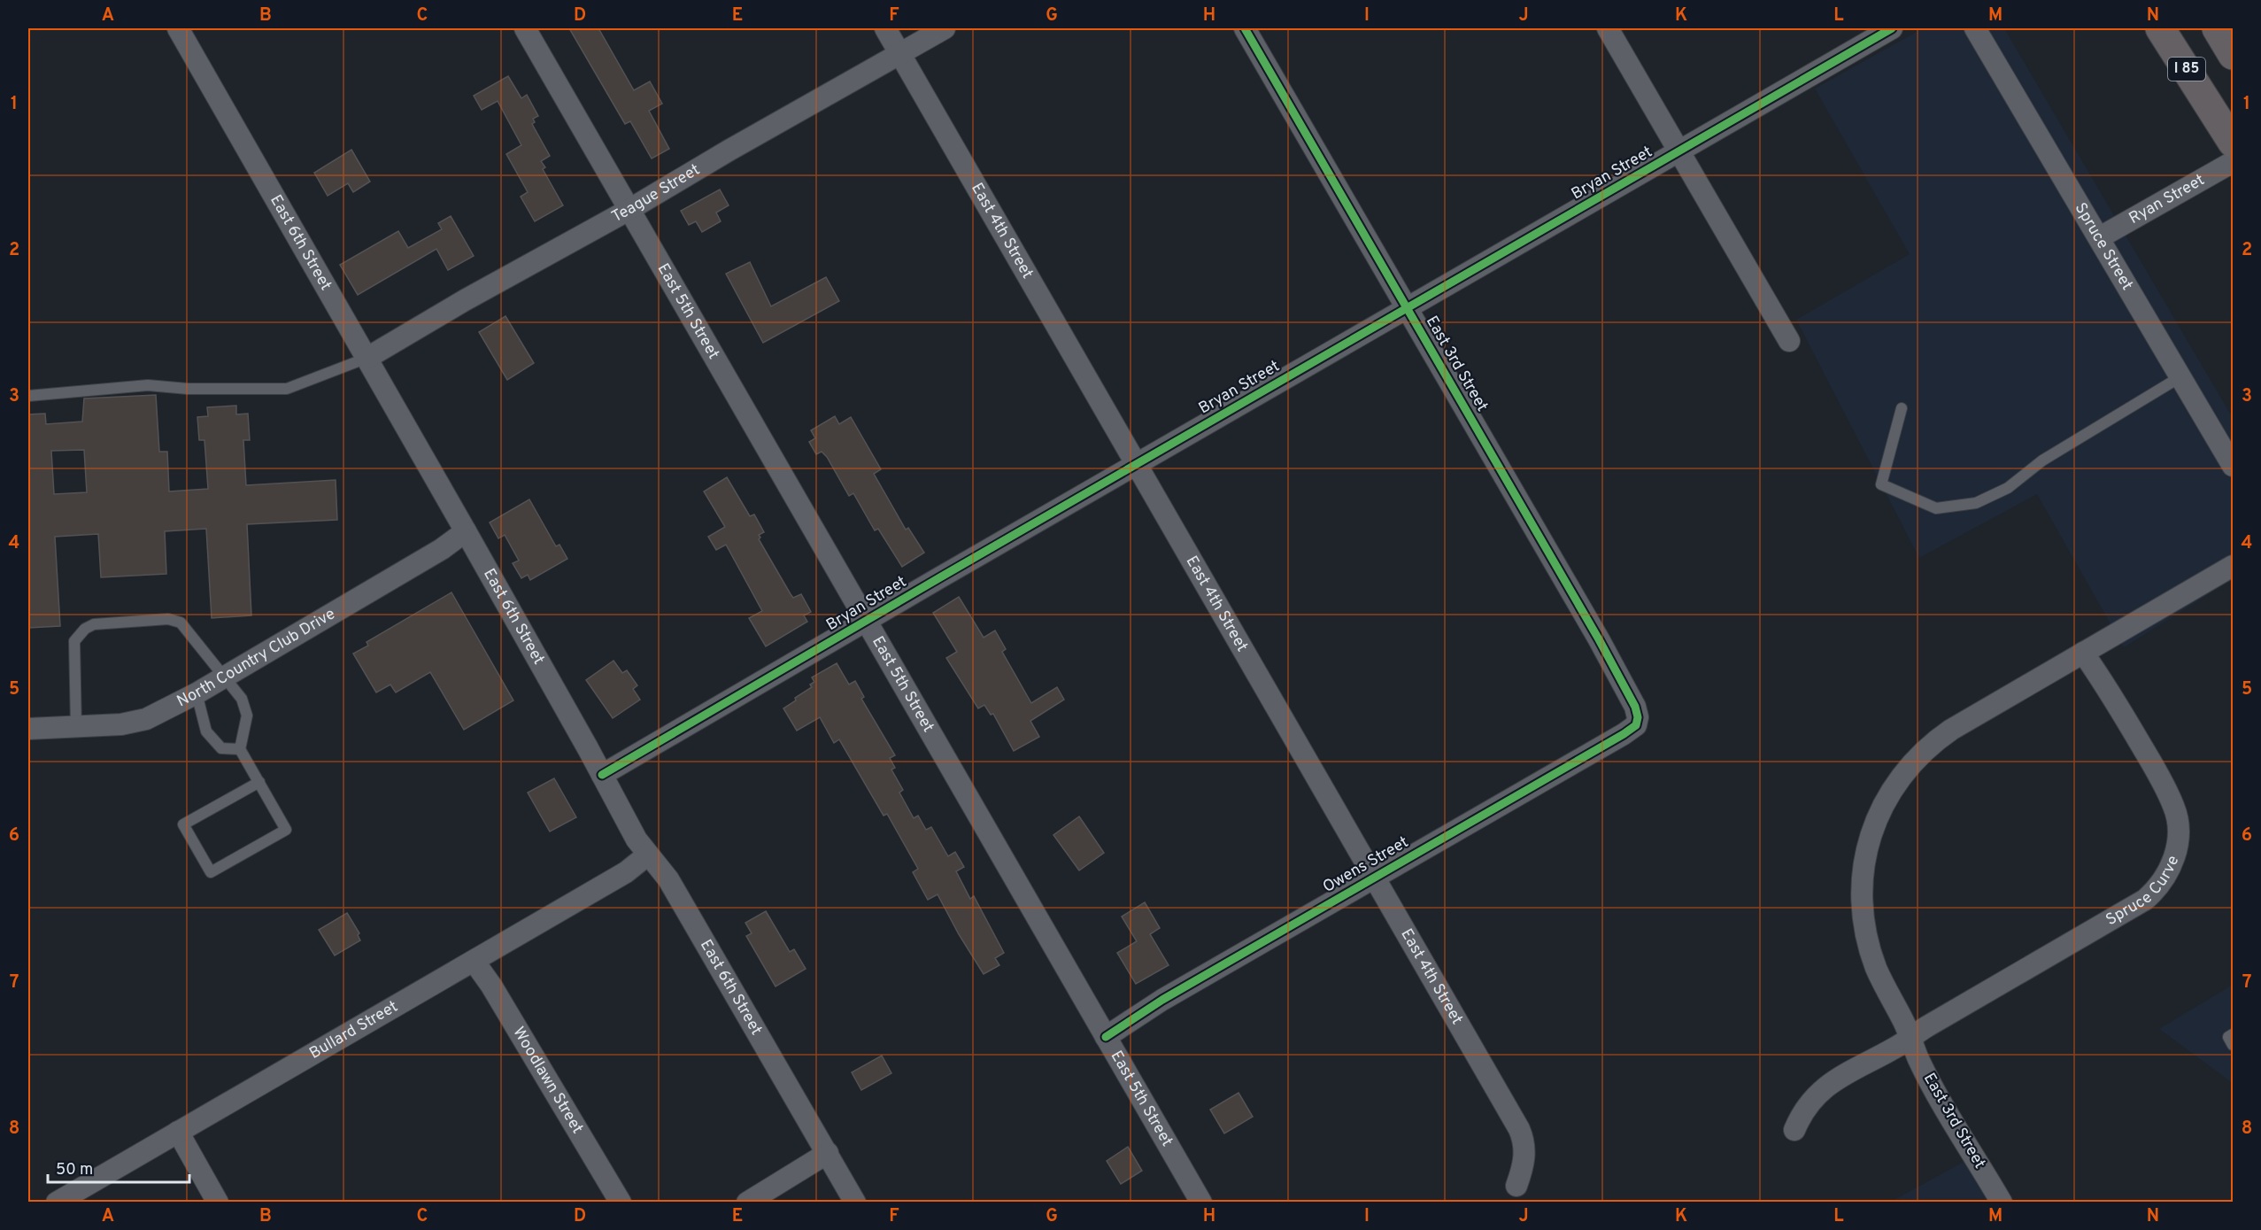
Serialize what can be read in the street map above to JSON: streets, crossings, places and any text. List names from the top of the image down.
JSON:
{
  "streets": {
    "highway": ["I 85"],
    "street": [
      "Bryan Street",
      "Teague Street",
      "Ryan Street",
      "East 4th Street",
      "East 6th Street",
      "Spruce Street",
      "East 5th Street",
      "East 3rd Street",
      "North Country Club Drive",
      "Owens Street",
      "Spruce Curve",
      "Bullard Street",
      "Woodlawn Street"
    ]
  },
  "crossings": [
    ["Bryan Street", "East 4th Street"],
    ["Bryan Street", "East 6th Street"],
    ["Bryan Street", "East 5th Street"],
    ["Bryan Street", "East 3rd Street"],
    ["Teague Street", "East 4th Street"],
    ["Teague Street", "East 6th Street"],
    ["Teague Street", "East 5th Street"],
    ["Ryan Street", "Spruce Street"],
    ["East 4th Street", "Owens Street"],
    ["East 6th Street", "North Country Club Drive"],
    ["East 6th Street", "Bullard Street"],
    ["East 5th Street", "Owens Street"],
    ["East 3rd Street", "Owens Street"],
    ["East 3rd Street", "Spruce Curve"],
    ["Bullard Street", "Woodlawn Street"]
  ],
  "scale_bar": "50 m",
  "grid": {
    "columns": [
      "A",
      "B",
      "C",
      "D",
      "E",
      "F",
      "G",
      "H",
      "I",
      "J",
      "K",
      "L",
      "M",
      "N"
    ],
    "rows": [
      "1",
      "2",
      "3",
      "4",
      "5",
      "6",
      "7",
      "8"
    ]
  }
}
